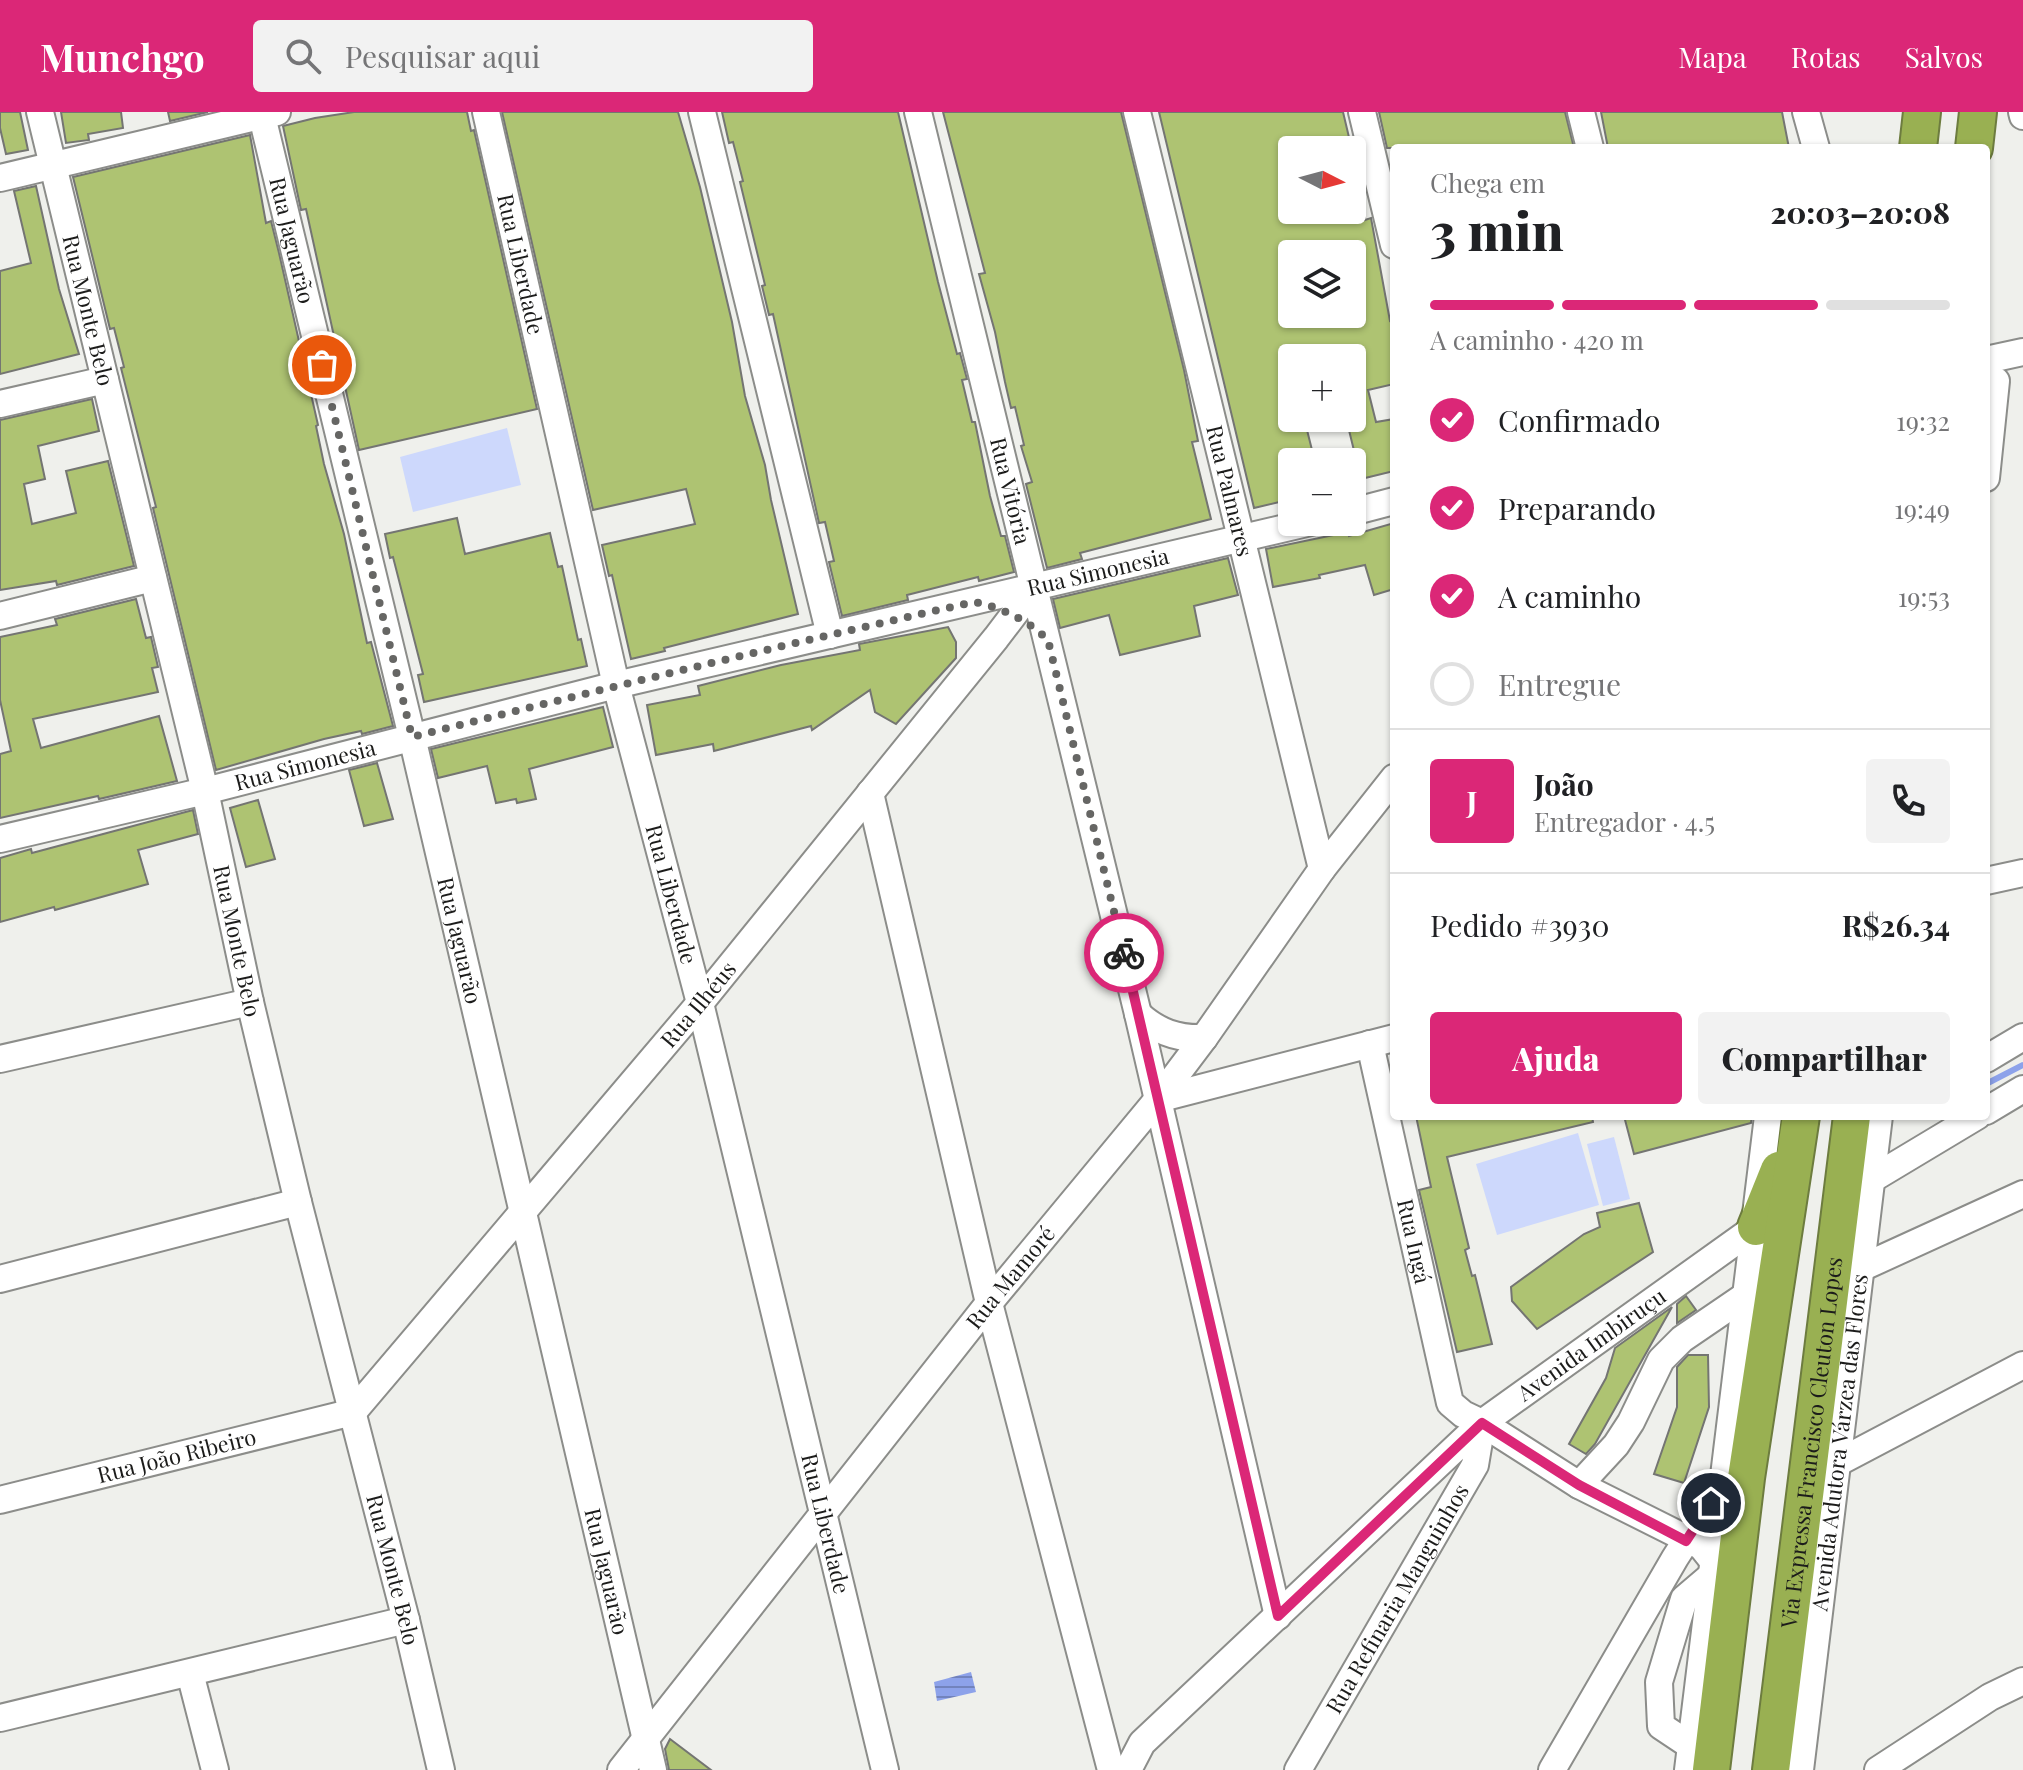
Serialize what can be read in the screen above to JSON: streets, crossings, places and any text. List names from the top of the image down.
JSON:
{
  "streets": {
    "highway": ["Via Expressa Francisco Cleuton Lopes"],
    "street": [
      "Rua Jaguarão",
      "Rua Liberdade",
      "Rua Monte Belo",
      "Rua Vitória",
      "Rua Palmares",
      "Rua Simonesia",
      "Rua Ilhéus",
      "Rua Ingá",
      "Rua Mamoré",
      "Avenida Imbiruçu",
      "Avenida Adutora Várzea das Flores",
      "Rua João Ribeiro",
      "Rua Refinaria Manguinhos"
    ]
  },
  "crossings": [
    ["Rua Jaguarão", "Rua Simonesia"],
    ["Rua Jaguarão", "Rua Ilhéus"],
    ["Rua Jaguarão", "Rua Mamoré"],
    ["Rua Liberdade", "Rua Simonesia"],
    ["Rua Liberdade", "Rua Ilhéus"],
    ["Rua Liberdade", "Rua Mamoré"],
    ["Rua Monte Belo", "Rua Simonesia"],
    ["Rua Monte Belo", "Rua Ilhéus"],
    ["Rua Monte Belo", "Rua João Ribeiro"],
    ["Rua Vitória", "Rua Simonesia"],
    ["Rua Vitória", "Rua Ilhéus"],
    ["Rua Vitória", "Rua Mamoré"],
    ["Rua Vitória", "Avenida Imbiruçu"],
    ["Rua Palmares", "Rua Simonesia"],
    ["Rua Palmares", "Rua Mamoré"],
    ["Rua Simonesia", "Rua Ilhéus"],
    ["Rua Ilhéus", "Rua João Ribeiro"],
    ["Rua Ingá", "Avenida Imbiruçu"],
    ["Rua Ingá", "Rua Refinaria Manguinhos"],
    ["Avenida Imbiruçu", "Rua Refinaria Manguinhos"]
  ],
  "north": "right",
  "page": {
    "header": "Munchgo",
    "search": "Pesquisar aqui",
    "nav": ["Mapa", "Rotas", "Salvos"],
    "map_buttons": ["+", "−"],
    "heading": ["3 min", "Chega em", "20:03–20:08"],
    "panel": [
      "João",
      "Entregador · 4.5",
      "Pedido #3930",
      "R$26.34"
    ],
    "bar": "A caminho · 420 m",
    "list": [
      ["Confirmado", "19:32"],
      ["Preparando", "19:49"],
      ["A caminho", "19:53"],
      "Entregue"
    ],
    "round": "J",
    "buttons": ["Ajuda", "Compartilhar"]
  }
}
